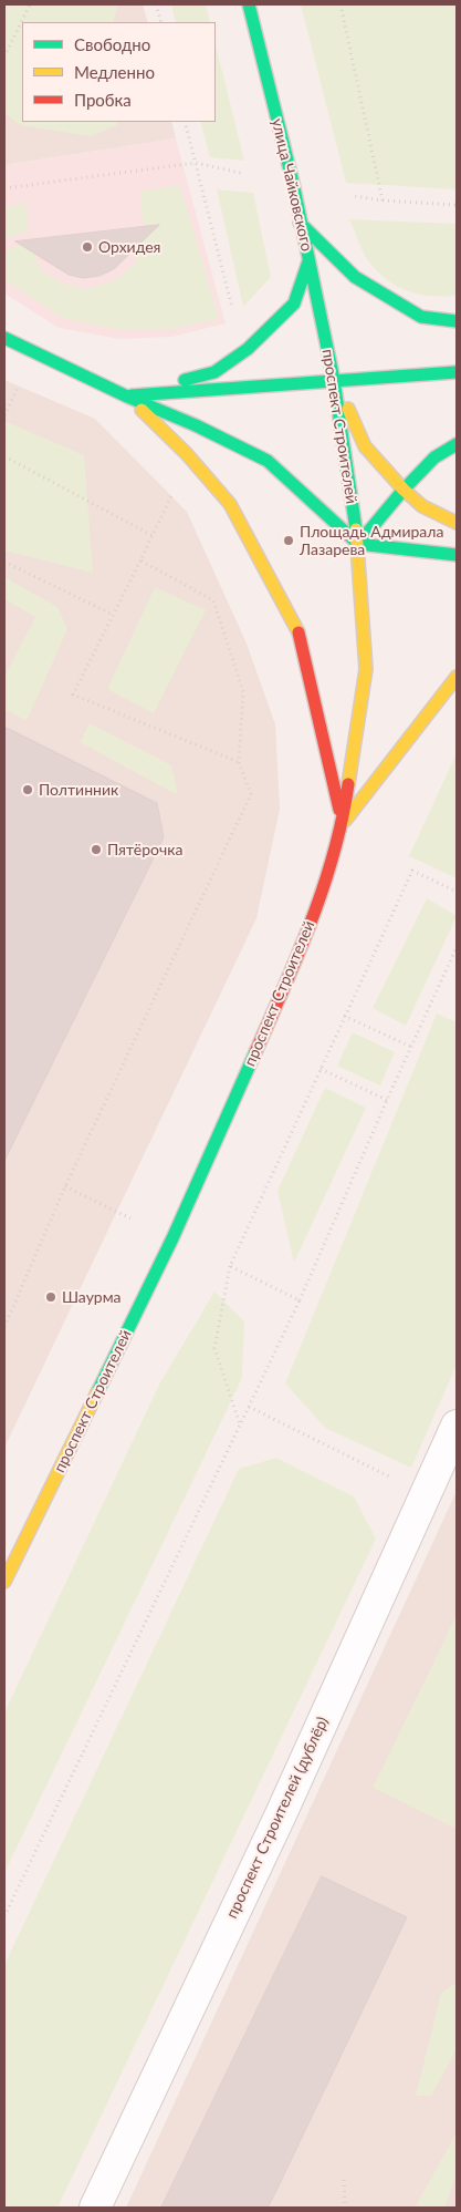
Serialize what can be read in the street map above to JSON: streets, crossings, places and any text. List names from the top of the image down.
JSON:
{
  "streets": {
    "street": ["улица Чайковского", "проспект Строителей", "проспект Строителей (дублёр)"]
  },
  "crossings": [
    ["улица Чайковского", "проспект Строителей"]
  ],
  "places": [
    "Орхидея",
    "Площадь Адмирала Лазарева",
    "Полтинник",
    "Пятёрочка",
    "Шаурма"
  ],
  "legend": ["Свободно", "Медленно", "Пробка"]
}
